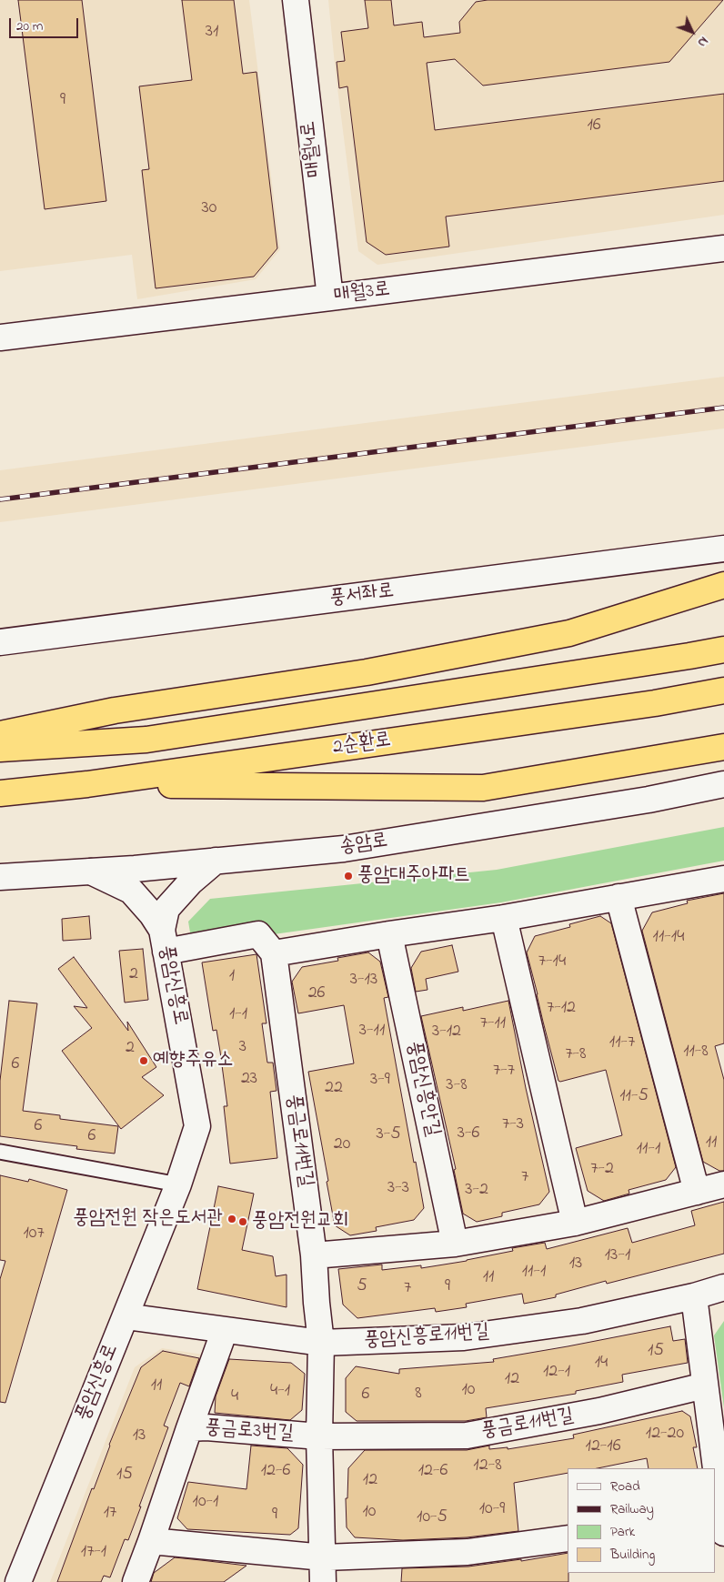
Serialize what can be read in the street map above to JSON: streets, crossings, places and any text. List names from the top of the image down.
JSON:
{
  "streets": {
    "highway": ["2순환로"],
    "street": [
      "매월4로",
      "매월3로",
      "풍서좌로",
      "송암로",
      "풍암신흥로",
      "풍암신흥안길",
      "풍금로11번길",
      "풍암신흥로11번길",
      "풍금로3번길"
    ]
  },
  "crossings": [
    ["매월4로", "매월3로"],
    ["송암로", "풍암신흥로"],
    ["풍암신흥로", "풍암신흥로11번길"],
    ["풍금로11번길", "풍암신흥로11번길"],
    ["풍금로11번길", "풍금로3번길"]
  ],
  "places": [
    "풍암대주아파트",
    "예향주유소",
    "풍암전원 작은도서관",
    "풍암전원교회"
  ],
  "house_numbers": [
    "31",
    "9",
    "16",
    "30",
    "11-14",
    "7-14",
    "2",
    "1",
    "3-13",
    "26",
    "7-12",
    "1-1",
    "7-11",
    "3-11",
    "3-12",
    "11-7",
    "3",
    "2",
    "11-8",
    "7-8",
    "6",
    "7-7",
    "23",
    "3-9",
    "3-8",
    "22",
    "11-5",
    "7-3",
    "6",
    "3-6",
    "3-5",
    "6",
    "11",
    "20",
    "11-1",
    "7-2",
    "7",
    "3-3",
    "3-2",
    "107",
    "13-1",
    "13",
    "11-1",
    "11",
    "5",
    "9",
    "7",
    "15",
    "14",
    "12-1",
    "12",
    "11",
    "10",
    "4-1",
    "8",
    "6",
    "4",
    "12-20",
    "13",
    "12-16",
    "12-8",
    "12-6",
    "12-6",
    "15",
    "12",
    "10-1",
    "10-9",
    "10",
    "17",
    "9",
    "10-5",
    "17-1"
  ],
  "legend": [
    "Road",
    "Railway",
    "Park",
    "Building"
  ],
  "scale_bar": "20 m",
  "north": "bottom right"
}
